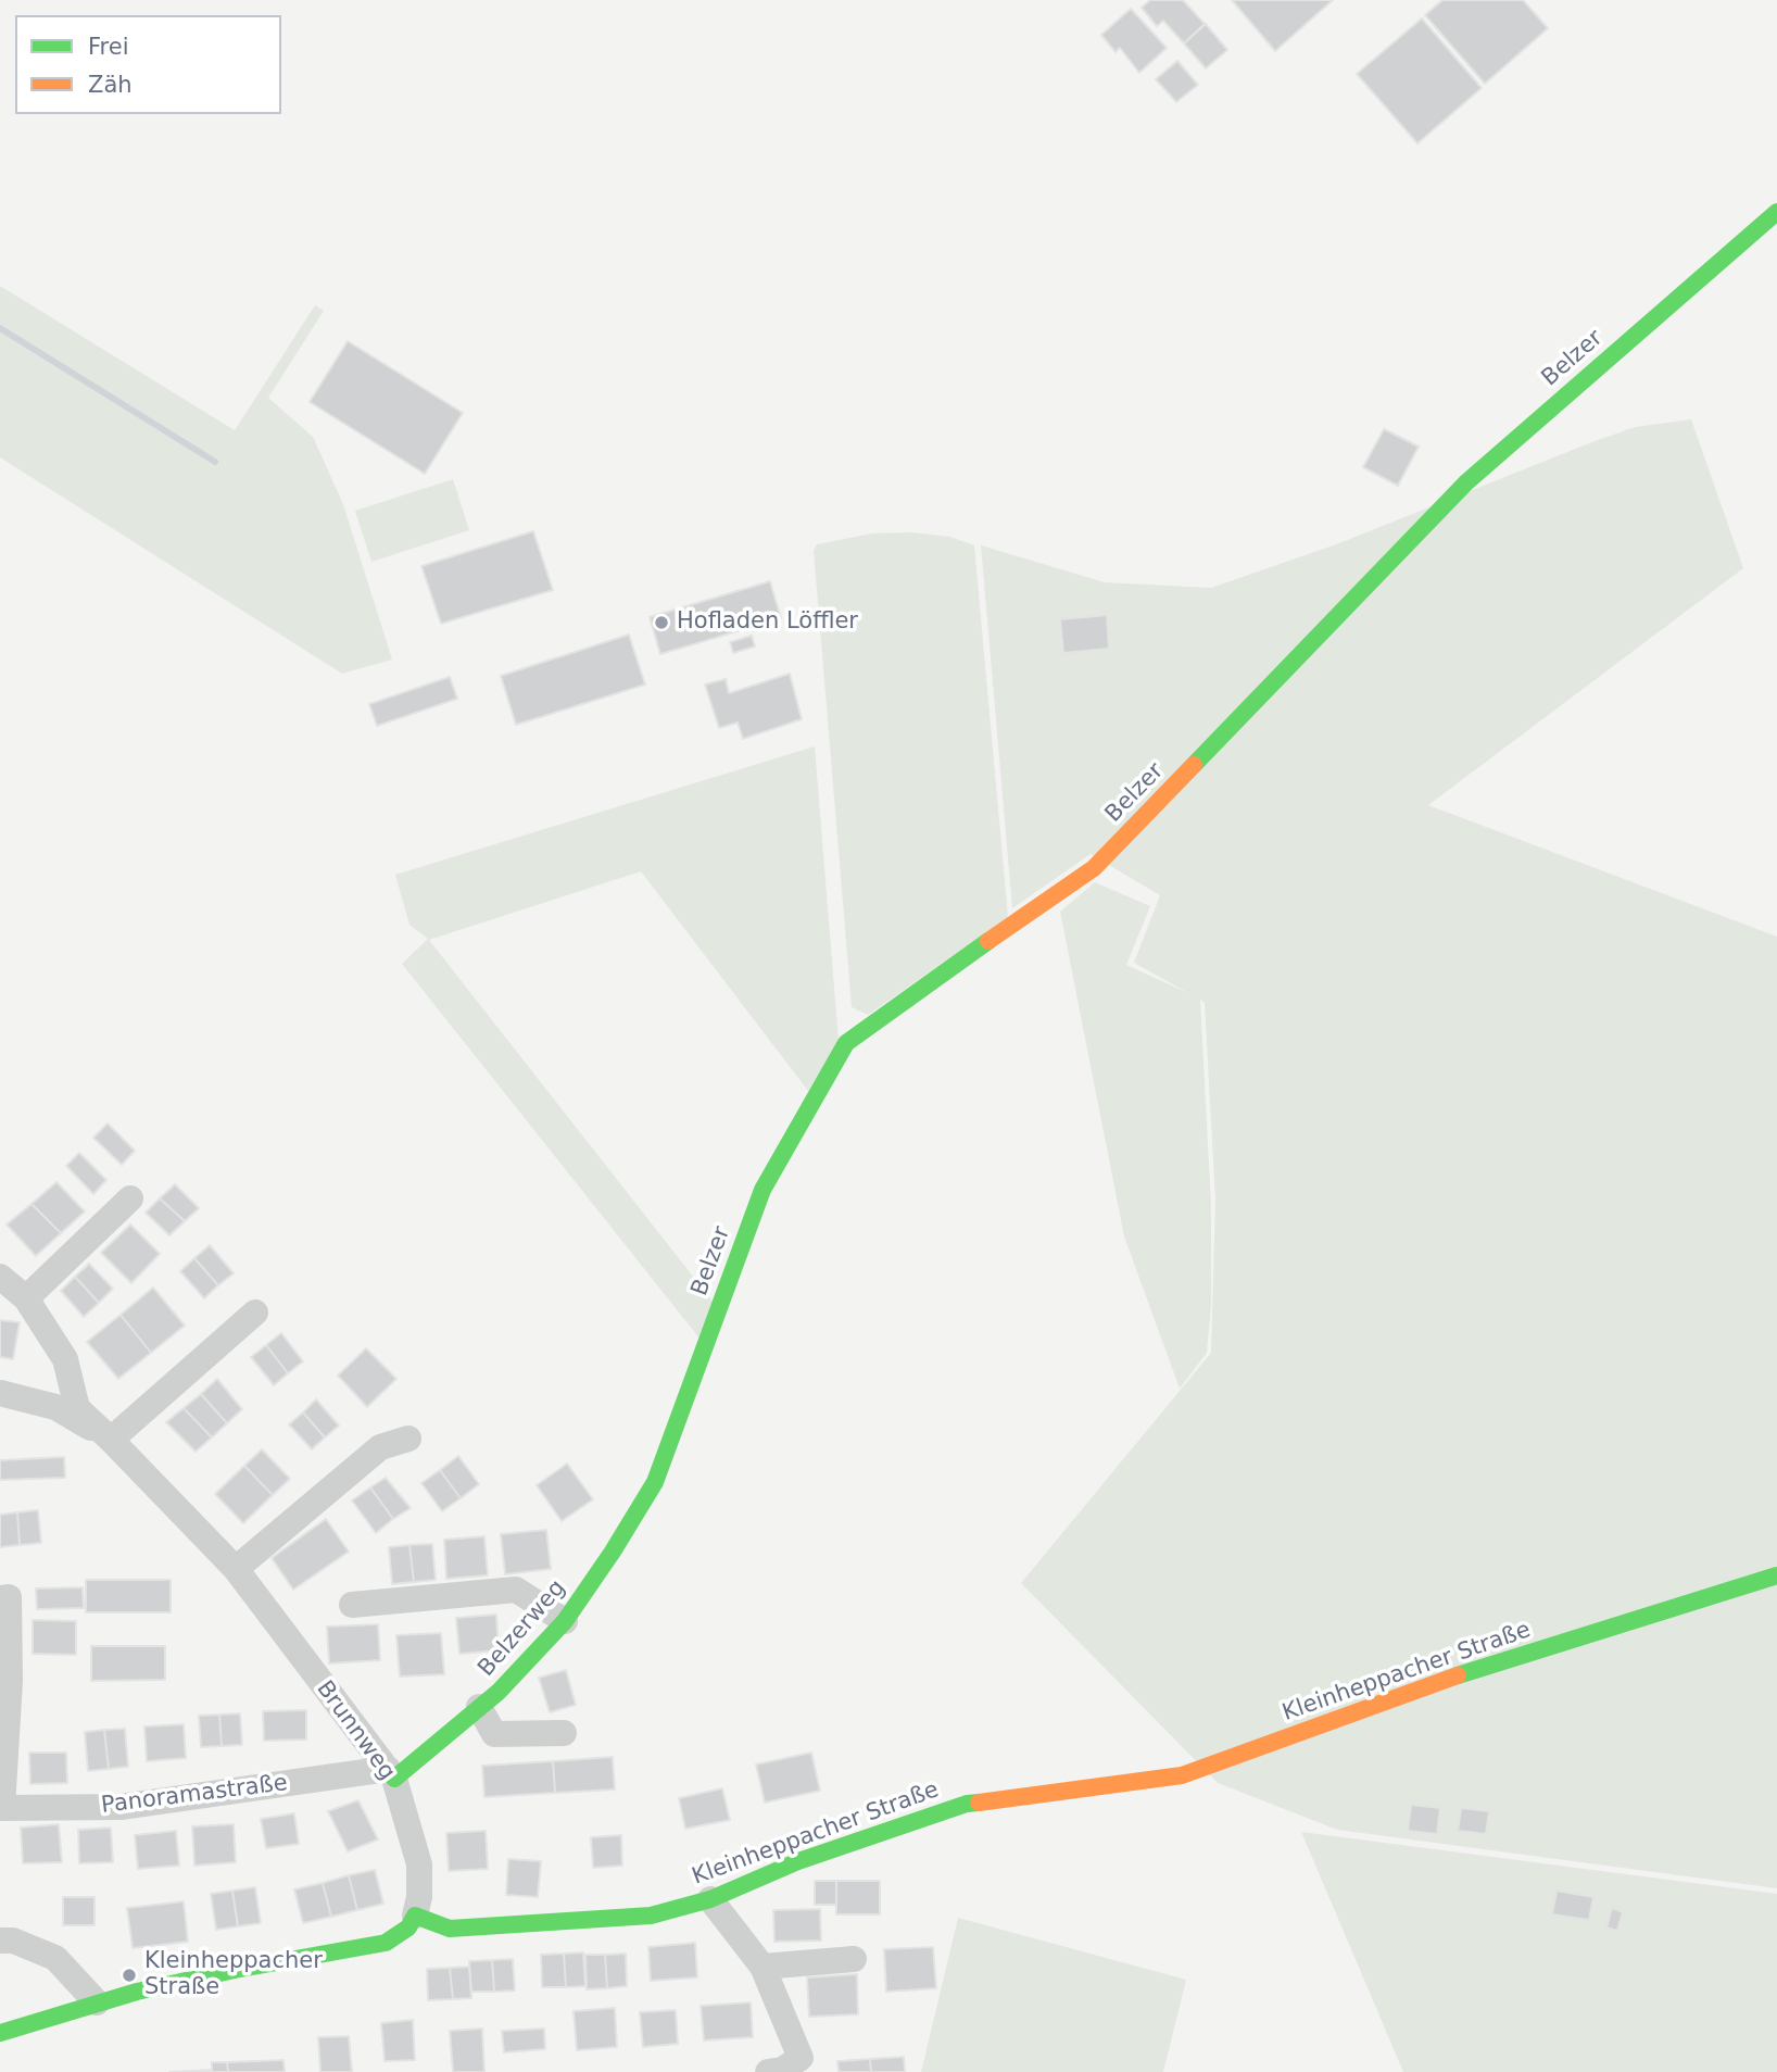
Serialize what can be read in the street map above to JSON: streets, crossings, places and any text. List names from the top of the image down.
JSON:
{
  "streets": {
    "street": [
      "Belzer",
      "Belzerweg",
      "Kleinheppacher Straße",
      "Brunnweg",
      "Panoramastraße"
    ]
  },
  "crossings": [
    ["Belzer", "Belzerweg"],
    ["Belzerweg", "Brunnweg"],
    ["Belzerweg", "Panoramastraße"],
    ["Kleinheppacher Straße", "Brunnweg"],
    ["Brunnweg", "Panoramastraße"]
  ],
  "places": ["Hofladen Löffler", "Kleinheppacher Straße"],
  "legend": ["Frei", "Zäh"]
}
